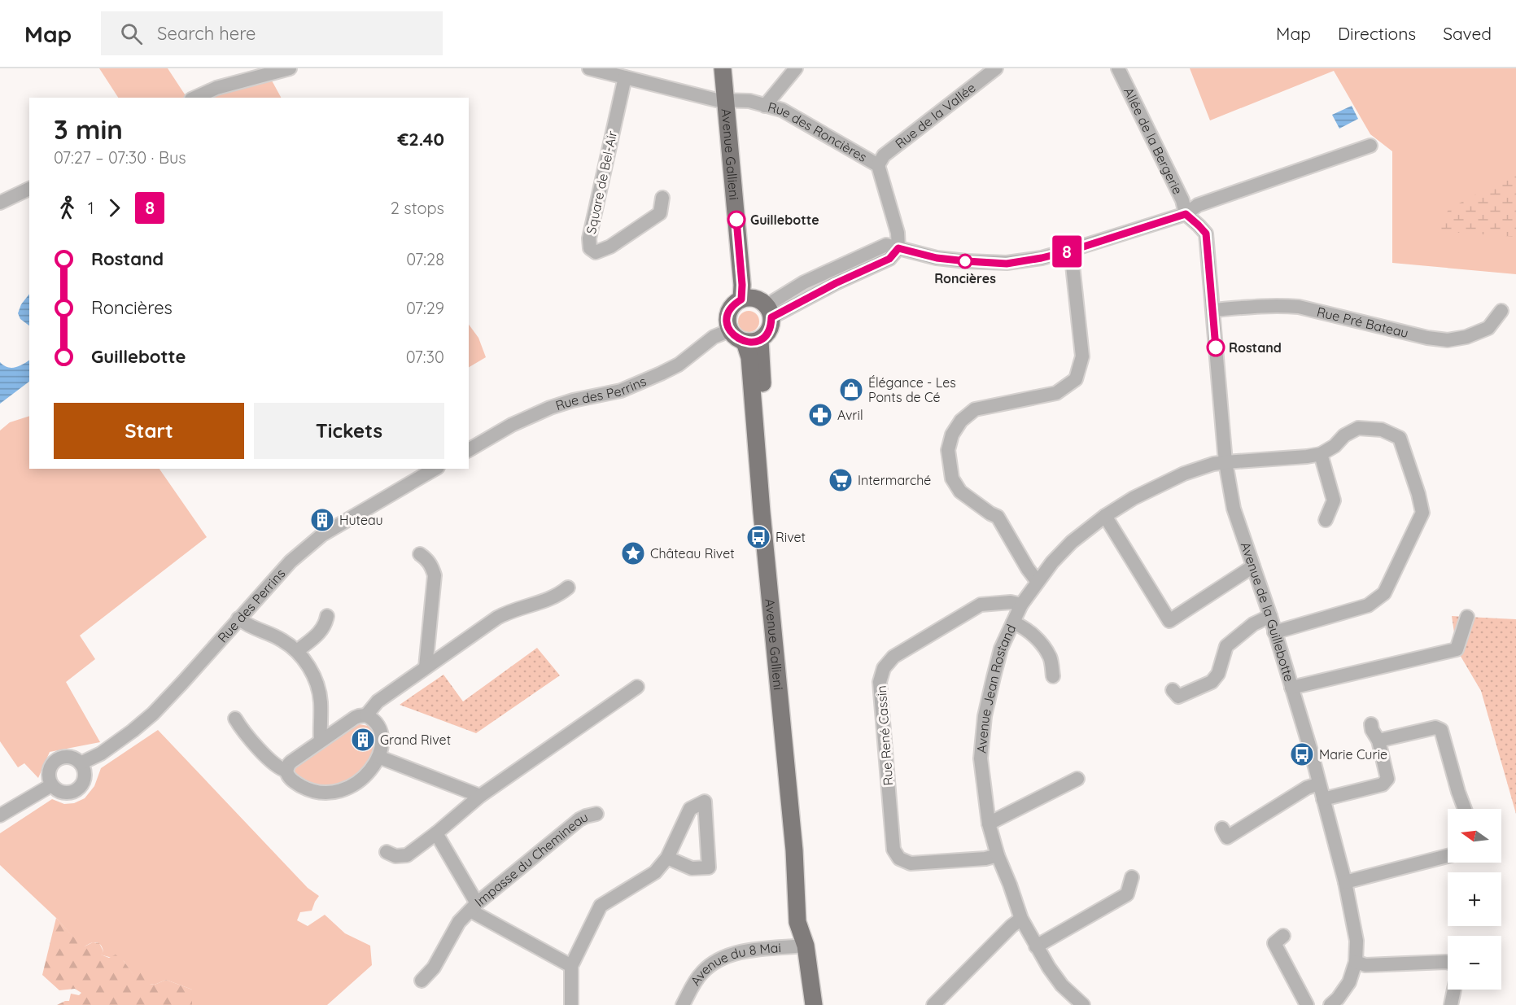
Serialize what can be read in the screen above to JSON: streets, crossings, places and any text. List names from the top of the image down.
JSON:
{
  "streets": {
    "main road": ["Avenue Gallieni"],
    "street": [
      "Rue de la Vallée",
      "Rue des Roncières",
      "Allée de la Bergerie",
      "Square de Bel-Air",
      "Rue Pré Bateau",
      "Rue des Perrins",
      "Avenue de la Guillebotte",
      "Avenue Jean Rostand",
      "Rue René Cassin",
      "Impasse du Chemineau",
      "Avenue du 8 Mai"
    ]
  },
  "crossings": [
    ["Rue de la Vallée", "Rue des Roncières"],
    ["Rue des Roncières", "Avenue Gallieni"],
    ["Rue des Roncières", "Square de Bel-Air"],
    ["Allée de la Bergerie", "Avenue de la Guillebotte"],
    ["Avenue Gallieni", "Rue des Perrins"],
    ["Avenue Gallieni", "Avenue du 8 Mai"],
    ["Rue Pré Bateau", "Avenue de la Guillebotte"],
    ["Avenue de la Guillebotte", "Avenue Jean Rostand"],
    ["Avenue Jean Rostand", "Rue René Cassin"]
  ],
  "places": {
    "other": ["Guillebotte", "Roncières", "Rostand"],
    "shop": ["Élégance - Les Ponts de Cé"],
    "pharmacy": ["Avril"],
    "supermarket": ["Intermarché"],
    "building": ["Huteau", "Grand Rivet"],
    "bus stop": ["Rivet", "Marie Curie"],
    "place": ["Château Rivet"]
  },
  "lines": ["bus line 8"],
  "north": "left",
  "page": {
    "header": "Map",
    "search": "Search here",
    "nav": ["Map", "Directions", "Saved"],
    "on_map": "8",
    "heading": ["3 min", "07:27 – 07:30 · Bus", "€2.40"],
    "legs": ["1", "8", "2 stops"],
    "list": [
      {
        "name": "Rostand",
        "value": "07:28"
      },
      {
        "name": "Roncières",
        "value": "07:29"
      },
      {
        "name": "Guillebotte",
        "value": "07:30"
      }
    ],
    "buttons": ["Start", "Tickets"],
    "map_buttons": ["+", "−"]
  }
}
